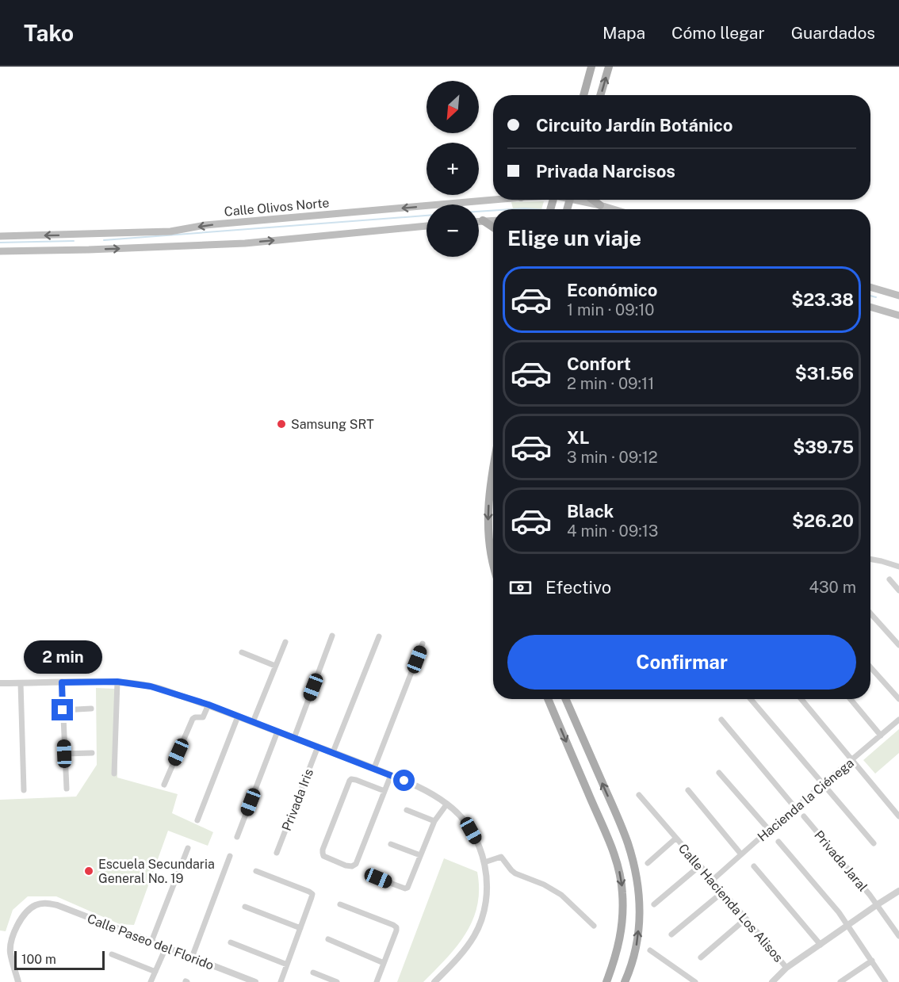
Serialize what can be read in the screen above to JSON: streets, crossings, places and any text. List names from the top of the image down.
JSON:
{
  "streets": {
    "main road": ["Calle Olivos Norte"],
    "street": [
      "Privada Iris",
      "Hacienda la Ciénega",
      "Privada Jaral",
      "Calle Hacienda Los Alisos",
      "Calle Paseo del Florido"
    ]
  },
  "crossings": [
    ["Hacienda la Ciénega", "Calle Hacienda Los Alisos"]
  ],
  "places": ["Samsung SRT", "Escuela Secundaria General No. 19"],
  "scale_bar": "100 m",
  "north": "bottom left",
  "page": {
    "header": "Tako",
    "nav": ["Mapa", "Cómo llegar", "Guardados"],
    "map_buttons": ["+", "−"],
    "banner": ["Circuito Jardín Botánico", "Privada Narcisos"],
    "heading": "Elige un viaje",
    "list": [
      {
        "name": "Económico",
        "note": "1 min · 09:10",
        "value": "$23.38"
      },
      {
        "name": "Confort",
        "note": "2 min · 09:11",
        "value": "$31.56"
      },
      {
        "name": "XL",
        "note": "3 min · 09:12",
        "value": "$39.75"
      },
      {
        "name": "Black",
        "note": "4 min · 09:13",
        "value": "$26.20"
      }
    ],
    "pay": ["Efectivo", "430 m"],
    "buttons": "Confirmar",
    "bubble": "2 min",
    "scale": "100 m"
  }
}
